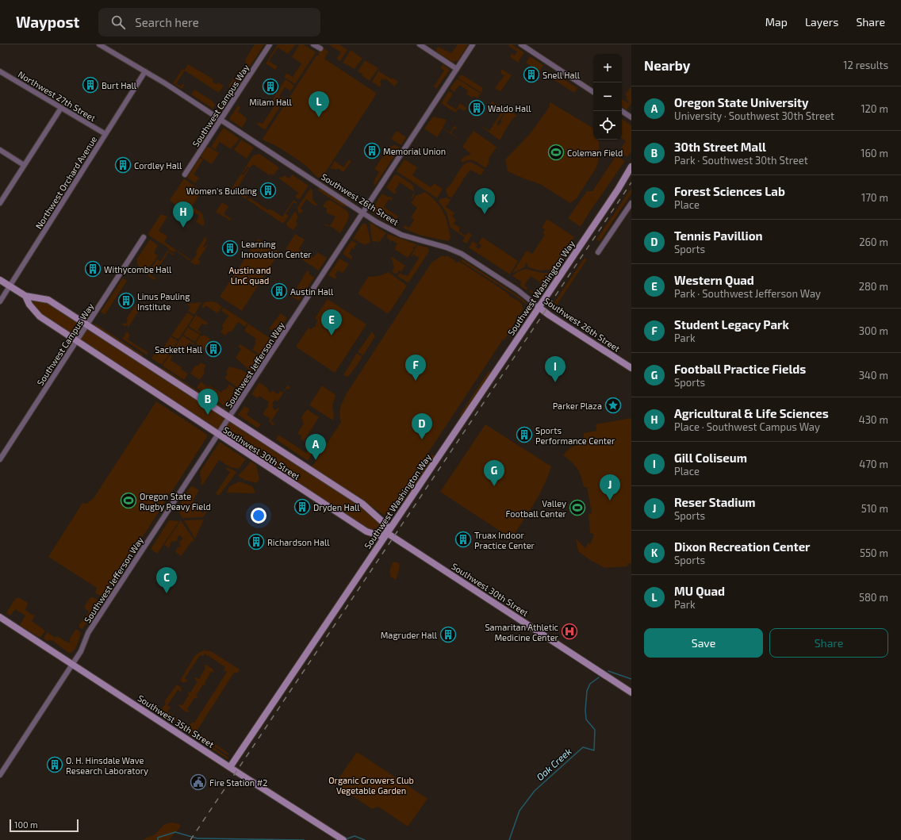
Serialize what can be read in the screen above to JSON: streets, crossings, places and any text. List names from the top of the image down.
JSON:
{
  "streets": {
    "street": [
      "Northwest 27th Street",
      "Southwest Campus Way",
      "Northwest Orchard Avenue",
      "Southwest 26th Street",
      "Southwest Washington Way",
      "Southwest Jefferson Way",
      "Southwest 30th Street",
      "Southwest 35th Street"
    ]
  },
  "crossings": [
    ["Northwest 27th Street", "Northwest Orchard Avenue"],
    ["Southwest Campus Way", "Southwest 26th Street"],
    ["Southwest Campus Way", "Southwest 30th Street"],
    ["Northwest Orchard Avenue", "Southwest 26th Street"],
    ["Northwest Orchard Avenue", "Southwest 30th Street"],
    ["Southwest 26th Street", "Southwest Washington Way"],
    ["Southwest 26th Street", "Southwest Jefferson Way"],
    ["Southwest Washington Way", "Southwest 30th Street"],
    ["Southwest Washington Way", "Southwest 35th Street"],
    ["Southwest Jefferson Way", "Southwest 30th Street"],
    ["Southwest Jefferson Way", "Southwest 35th Street"]
  ],
  "water": ["Oak Creek"],
  "parks": ["Austin and LInC quad", "Organic Growers Club Vegetable Garden"],
  "places": {
    "building": [
      "Snell Hall",
      "Burt Hall",
      "Milam Hall",
      "Waldo Hall",
      "Memorial Union",
      "Cordley Hall",
      "Women's Building",
      "Learning Innovation Center",
      "Withycombe Hall",
      "Austin Hall",
      "Linus Pauling Institute",
      "Sackett Hall",
      "Sports Performance Center",
      "Dryden Hall",
      "Truax Indoor Practice Center",
      "Richardson Hall",
      "Magruder Hall",
      "O. H. Hinsdale Wave Research Laboratory"
    ],
    "sports": ["Coleman Field", "Oregon State Rugby Peavy Field", "Valley Football Center"],
    "place": ["Parker Plaza"],
    "hospital": ["Samaritan Athletic Medicine Center"],
    "public building": ["Fire Station #2"]
  },
  "scale_bar": "100 m",
  "page": {
    "header": "Waypost",
    "search": "Search here",
    "nav": ["Map", "Layers", "Share"],
    "heading": ["Nearby", "12 results"],
    "map_buttons": ["+", "−"],
    "list": [
      {
        "mark": "A",
        "name": "Oregon State University",
        "note": "University · Southwest 30th Street",
        "value": "120 m"
      },
      {
        "mark": "B",
        "name": "30th Street Mall",
        "note": "Park · Southwest 30th Street",
        "value": "160 m"
      },
      {
        "mark": "C",
        "name": "Forest Sciences Lab",
        "note": "Place",
        "value": "170 m"
      },
      {
        "mark": "D",
        "name": "Tennis Pavillion",
        "note": "Sports",
        "value": "260 m"
      },
      {
        "mark": "E",
        "name": "Western Quad",
        "note": "Park · Southwest Jefferson Way",
        "value": "280 m"
      },
      {
        "mark": "F",
        "name": "Student Legacy Park",
        "note": "Park",
        "value": "300 m"
      },
      {
        "mark": "G",
        "name": "Football Practice Fields",
        "note": "Sports",
        "value": "340 m"
      },
      {
        "mark": "H",
        "name": "Agricultural & Life Sciences",
        "note": "Place · Southwest Campus Way",
        "value": "430 m"
      },
      {
        "mark": "I",
        "name": "Gill Coliseum",
        "note": "Place",
        "value": "470 m"
      },
      {
        "mark": "J",
        "name": "Reser Stadium",
        "note": "Sports",
        "value": "510 m"
      },
      {
        "mark": "K",
        "name": "Dixon Recreation Center",
        "note": "Sports",
        "value": "550 m"
      },
      {
        "mark": "L",
        "name": "MU Quad",
        "note": "Park",
        "value": "580 m"
      }
    ],
    "pins": [
      "L",
      "K",
      "H",
      "E",
      "F",
      "I",
      "B",
      "D",
      "A",
      "G",
      "J",
      "C"
    ],
    "buttons": ["Save", "Share"],
    "scale": "100 m"
  }
}
